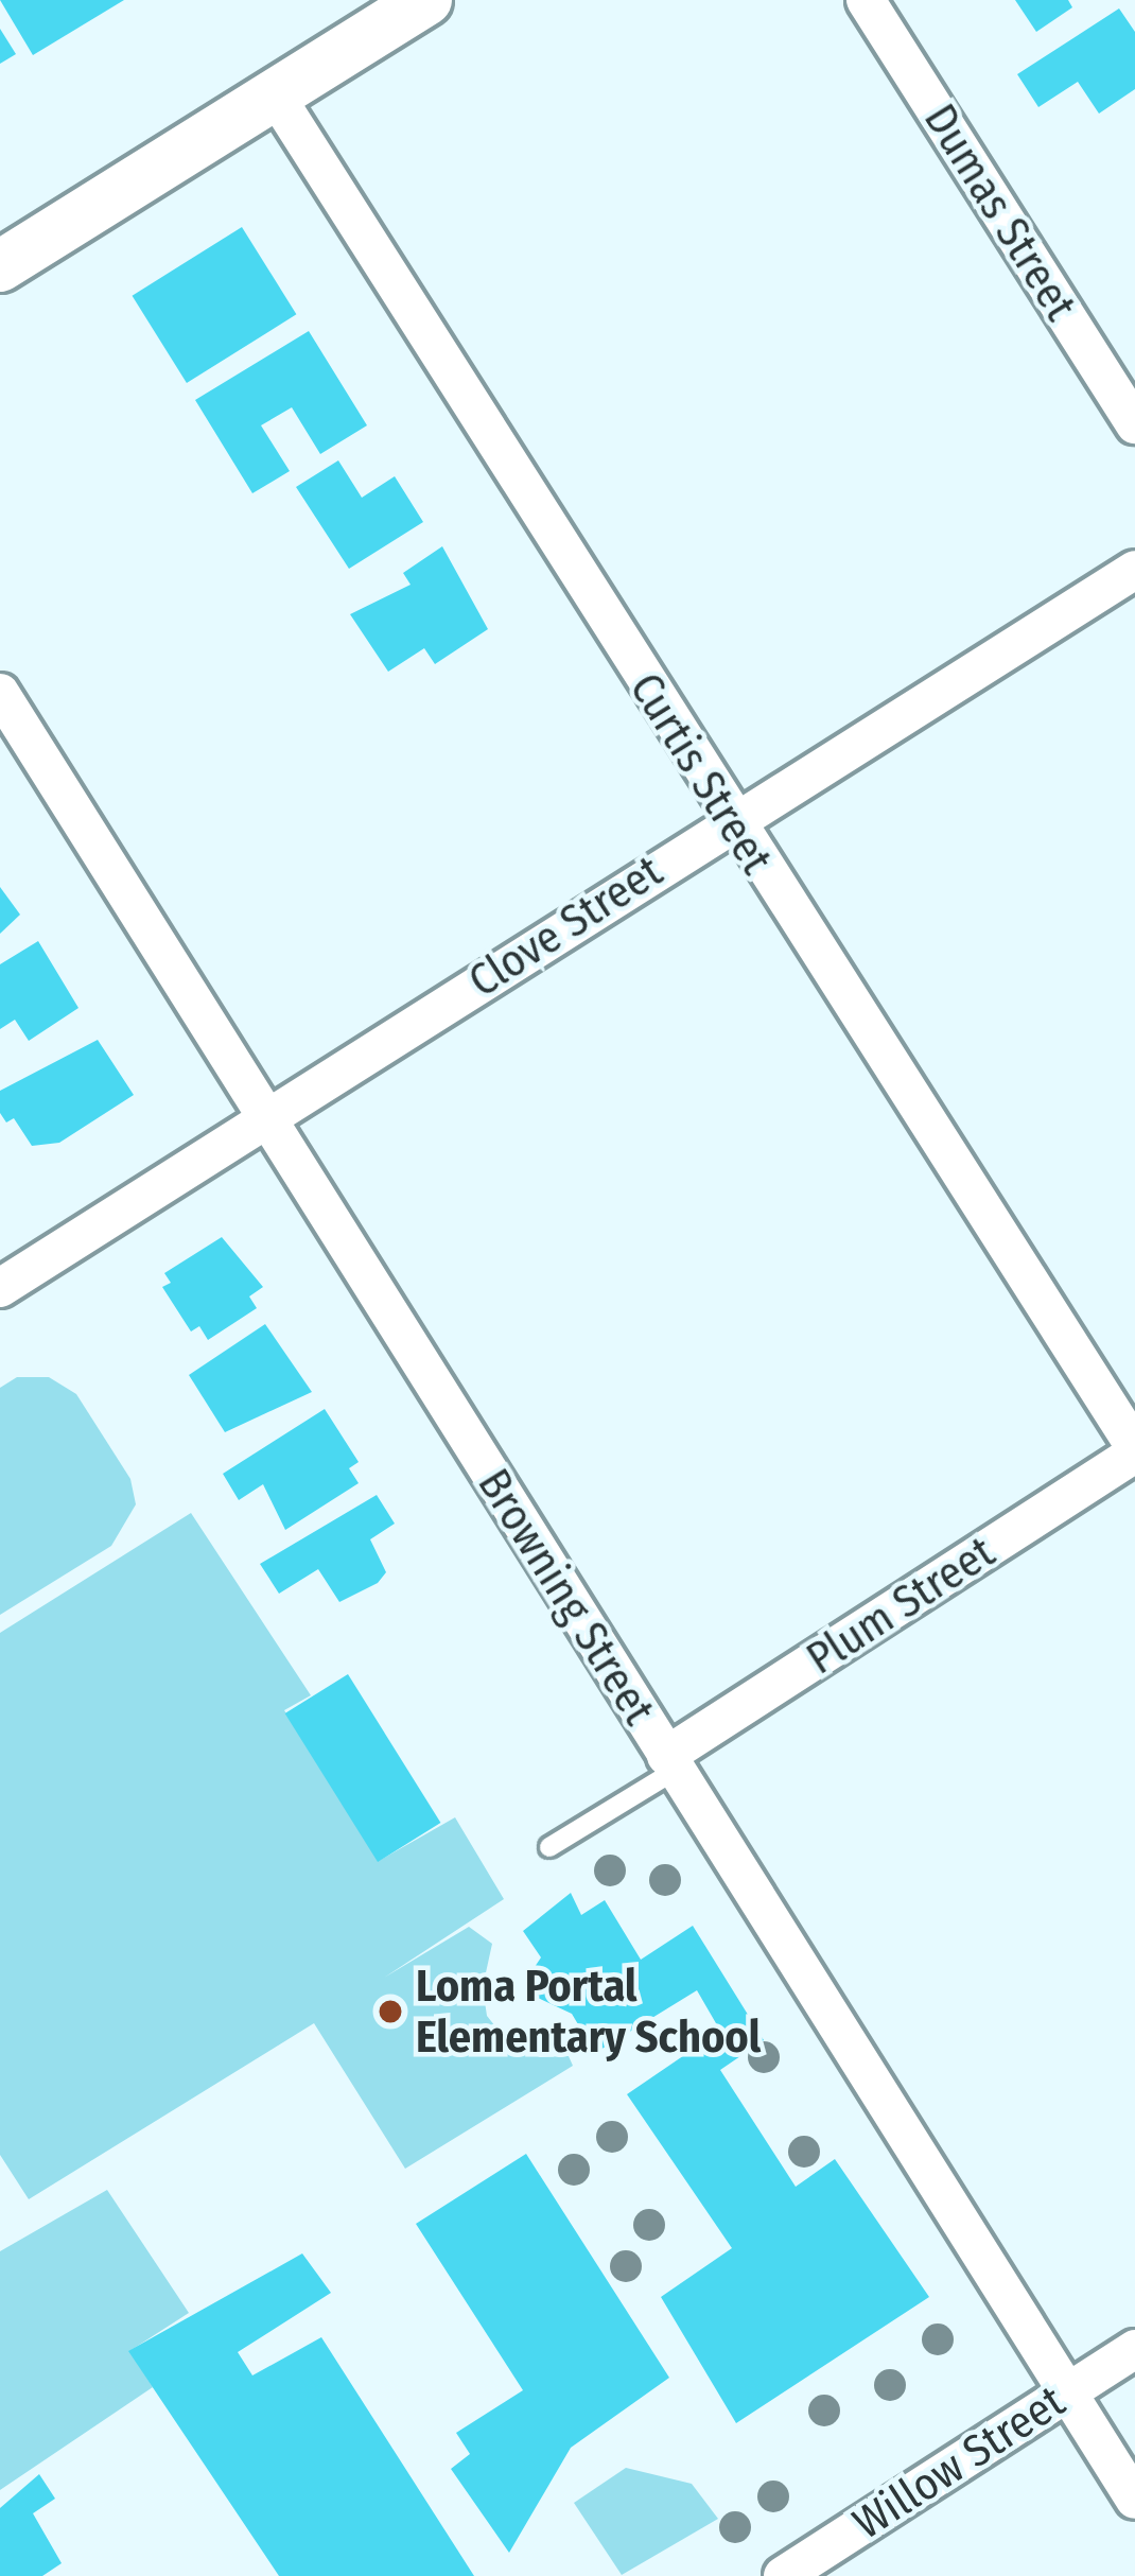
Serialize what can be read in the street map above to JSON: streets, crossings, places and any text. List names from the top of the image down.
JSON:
{
  "streets": {
    "street": [
      "Dumas Street",
      "Curtis Street",
      "Clove Street",
      "Browning Street",
      "Plum Street",
      "Willow Street"
    ]
  },
  "crossings": [
    ["Curtis Street", "Clove Street"],
    ["Curtis Street", "Plum Street"],
    ["Clove Street", "Browning Street"],
    ["Browning Street", "Plum Street"],
    ["Browning Street", "Willow Street"]
  ],
  "places": ["Loma Portal Elementary School"]
}
